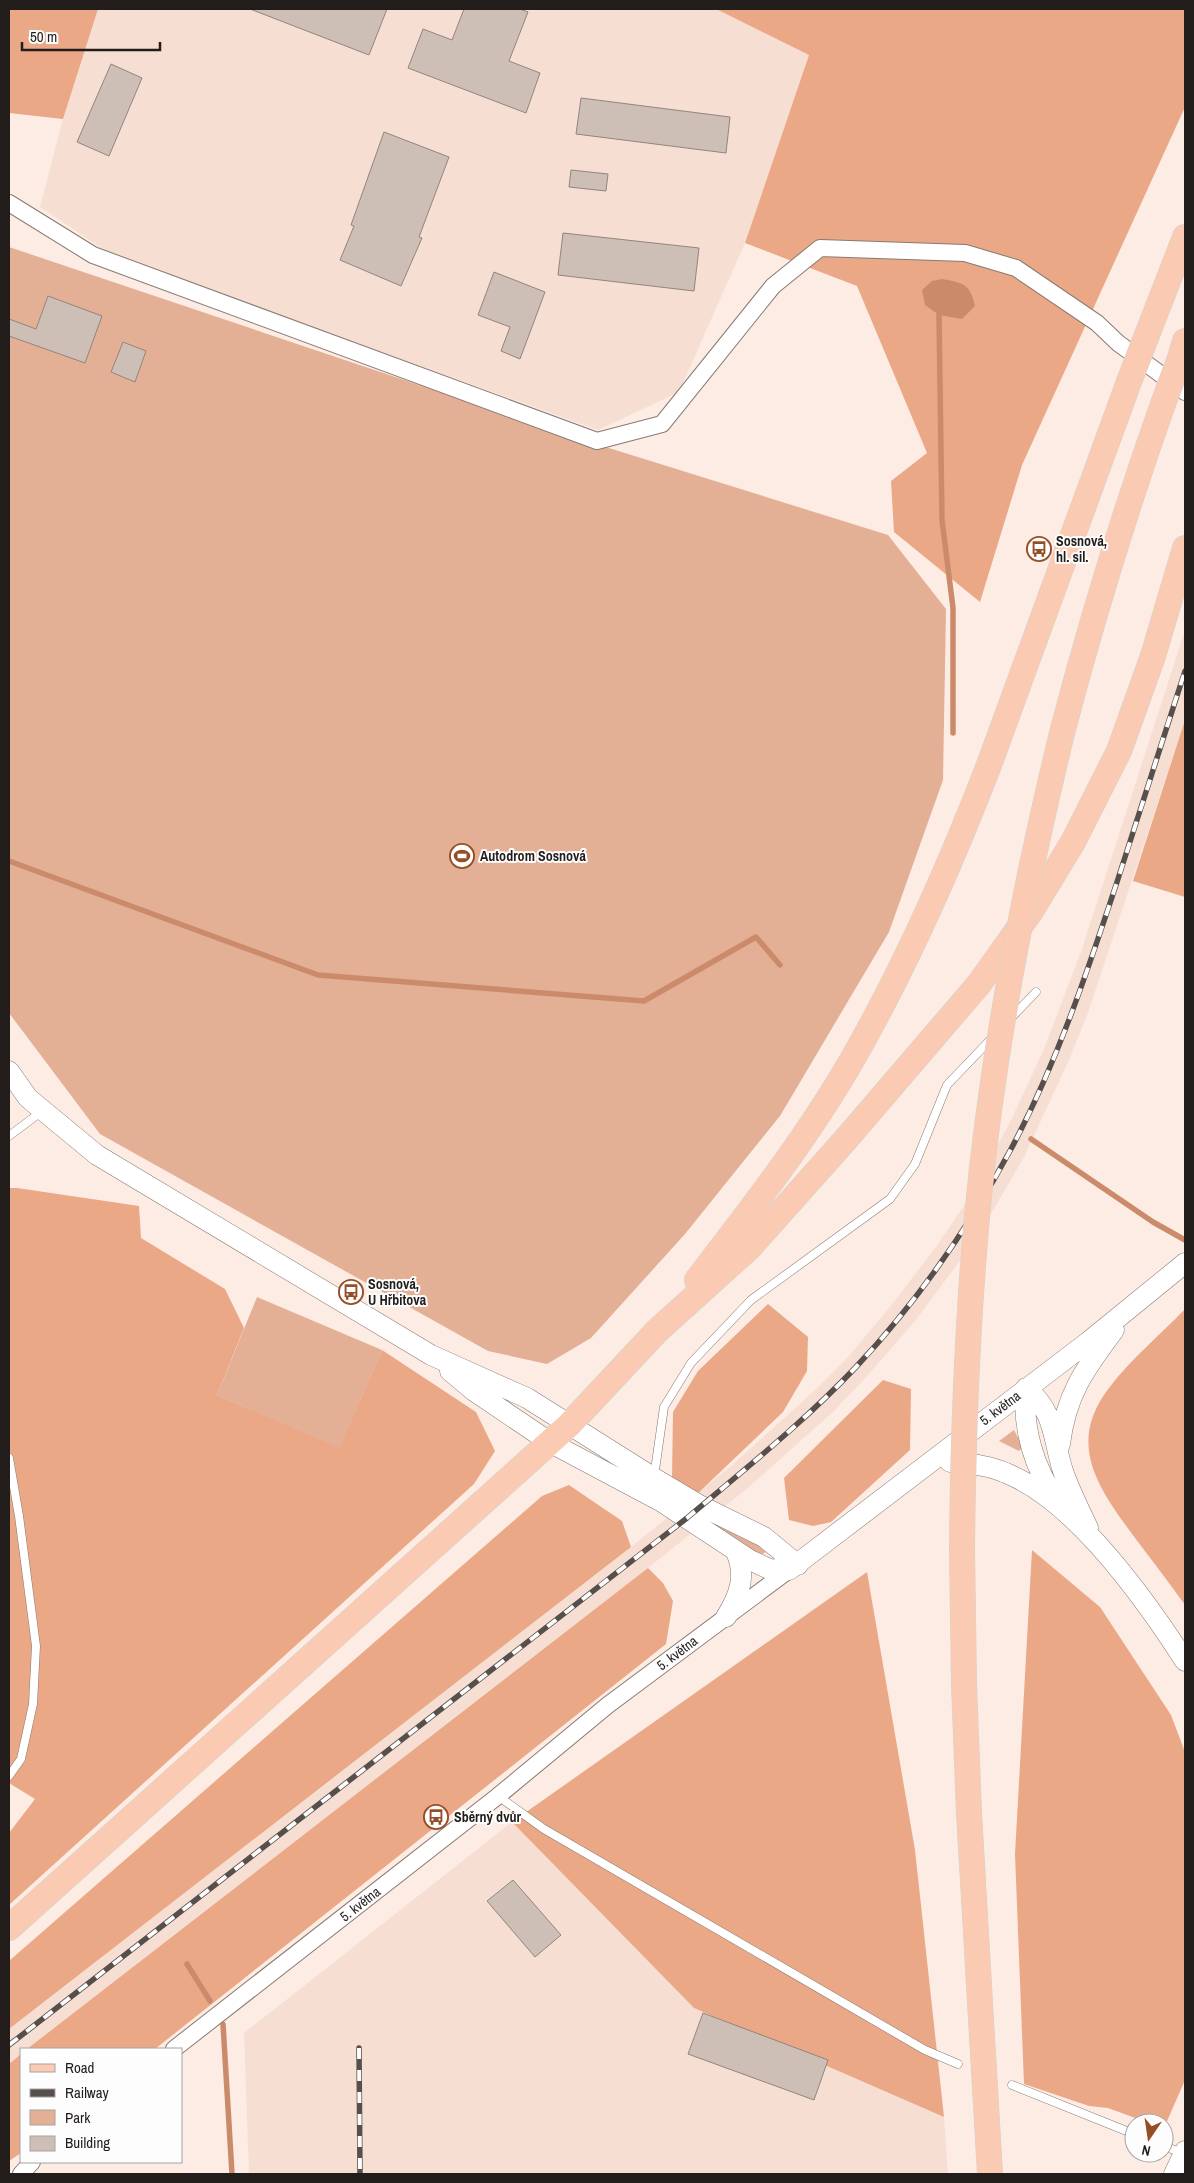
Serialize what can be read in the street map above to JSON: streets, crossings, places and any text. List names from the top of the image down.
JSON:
{
  "streets": {
    "street": ["5. května"]
  },
  "places": {
    "bus stop": ["Sosnová, hl. sil.", "Sosnová, U Hřbitova", "Sběrný dvůr"],
    "sports": ["Autodrom Sosnová"]
  },
  "legend": [
    "Road",
    "Railway",
    "Park",
    "Building"
  ],
  "scale_bar": "50 m",
  "north": "bottom"
}
